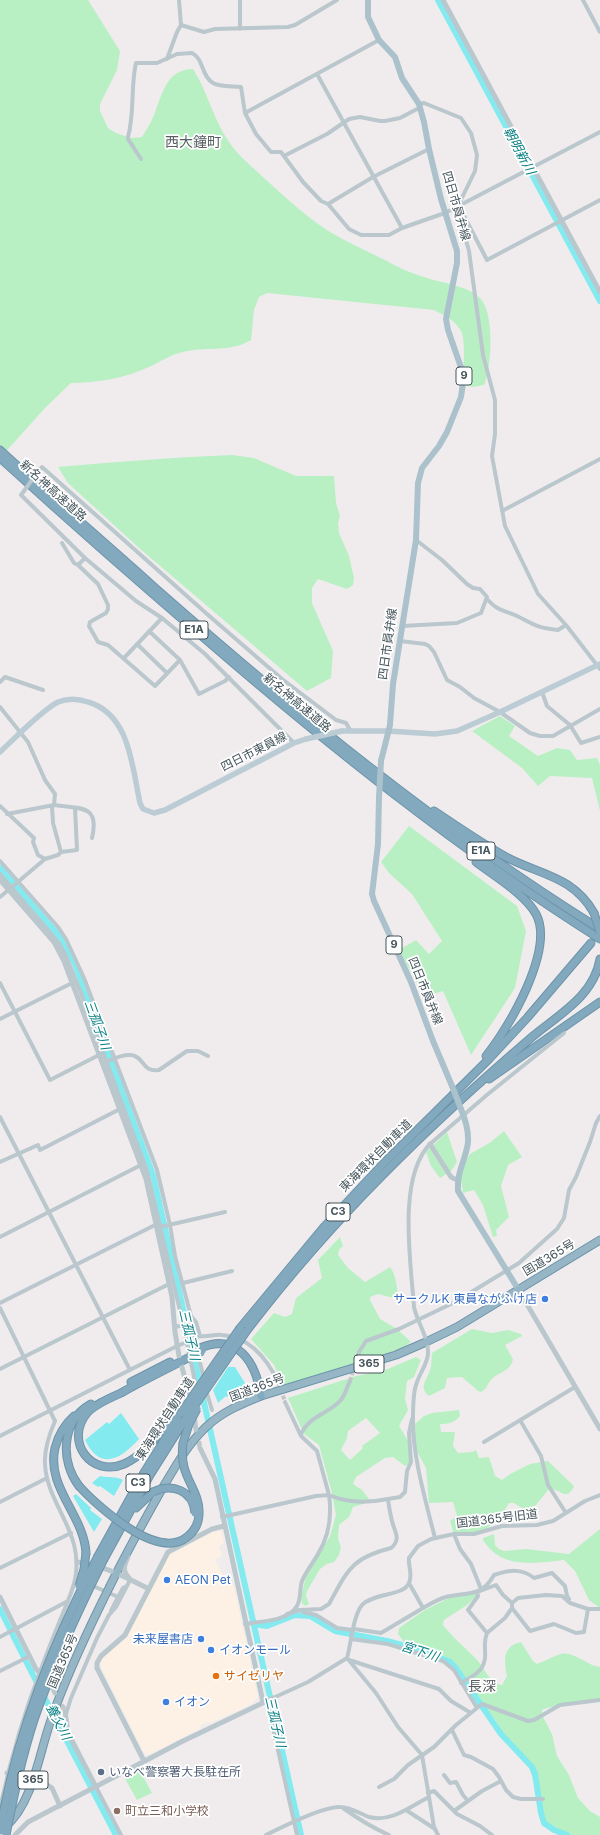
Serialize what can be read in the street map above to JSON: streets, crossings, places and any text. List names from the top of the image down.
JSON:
{
  "streets": {
    "highway": [
      "新名神高速道路",
      "E1A",
      "東海環状自動車道",
      "C3",
      "国道365号",
      "365"
    ],
    "main road": ["四日市員弁線", "9", "四日市東員線"],
    "street": ["国道365号旧道"]
  },
  "crossings": [
    ["四日市員弁線", "四日市東員線"],
    ["東海環状自動車道", "国道365号"]
  ],
  "districts": ["西大鐘町", "長深"],
  "water": [
    "朝明新川",
    "三孤子川",
    "宮下川",
    "養父川"
  ],
  "places": [
    "サークルK 東員ながふけ店",
    "AEON Pet",
    "未来屋書店",
    "イオンモール",
    "サイゼリヤ",
    "イオン",
    "いなべ警察署大長駐在所",
    "町立三和小学校"
  ]
}
